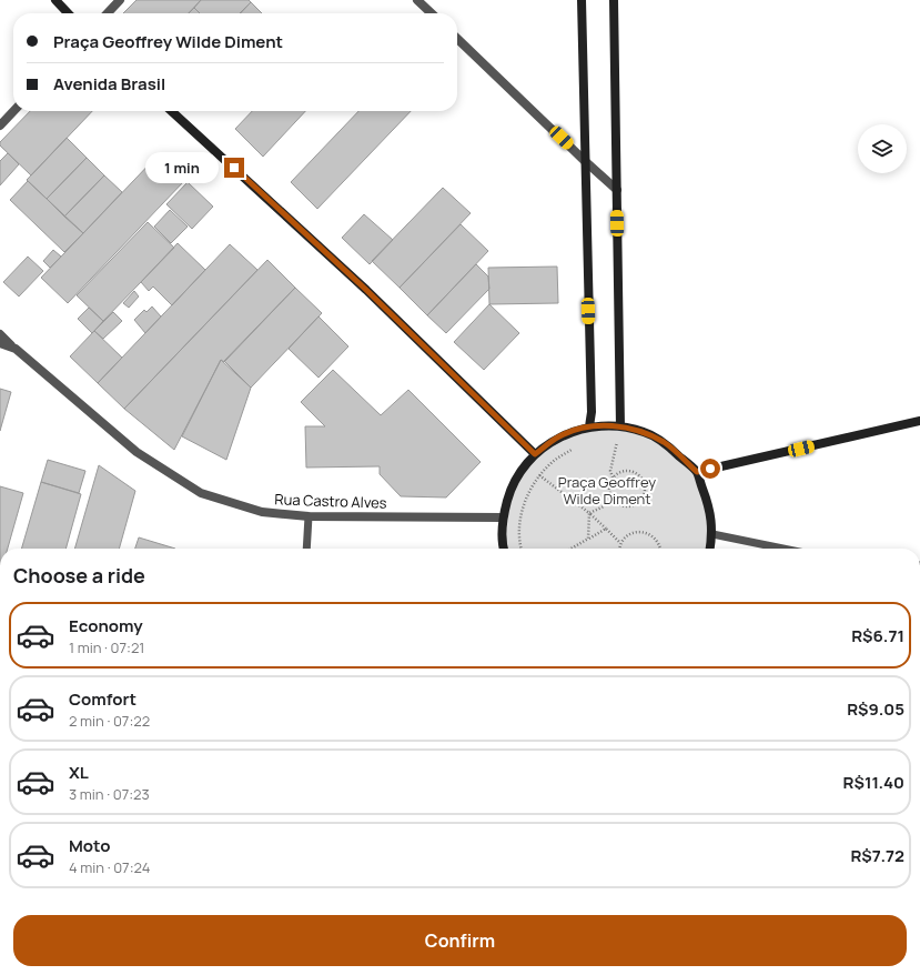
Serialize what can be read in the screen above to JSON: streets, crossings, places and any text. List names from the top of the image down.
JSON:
{
  "streets": {
    "street": ["Rua Castro Alves"]
  },
  "parks": ["Praça Geoffrey Wilde Diment"],
  "page": {
    "banner": ["Praça Geoffrey Wilde Diment", "Avenida Brasil"],
    "bubble": "1 min",
    "heading": "Choose a ride",
    "list": [
      {
        "name": "Economy",
        "note": "1 min · 07:21",
        "value": "R$6.71"
      },
      {
        "name": "Comfort",
        "note": "2 min · 07:22",
        "value": "R$9.05"
      },
      {
        "name": "XL",
        "note": "3 min · 07:23",
        "value": "R$11.40"
      },
      {
        "name": "Moto",
        "note": "4 min · 07:24",
        "value": "R$7.72"
      }
    ],
    "buttons": "Confirm"
  }
}
